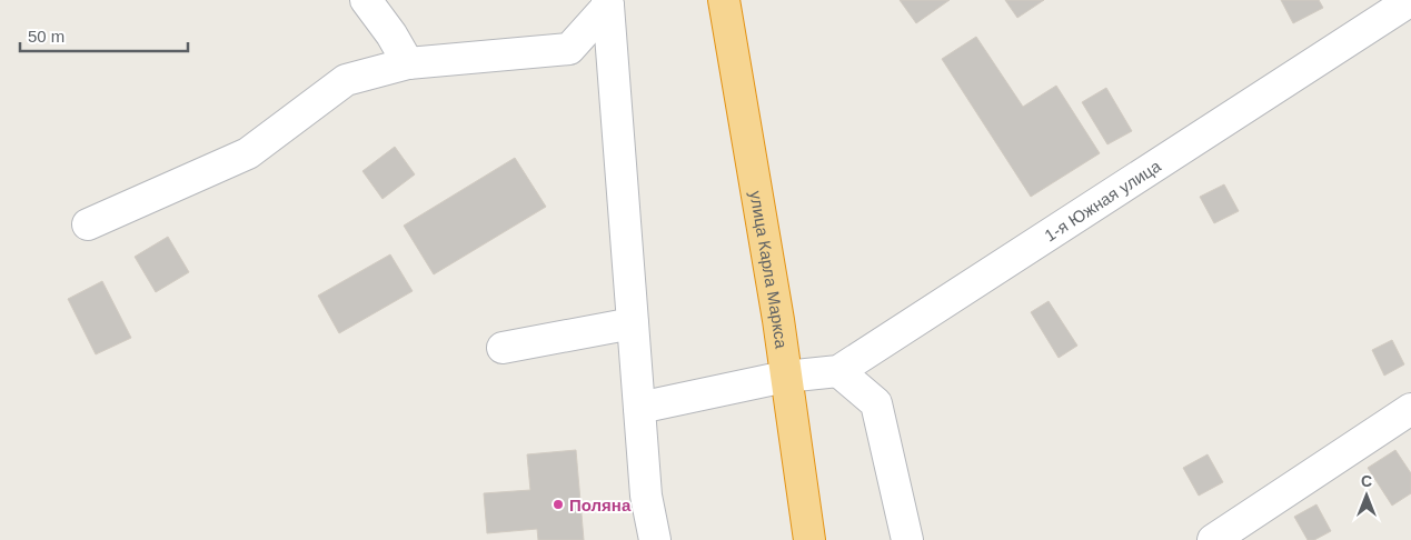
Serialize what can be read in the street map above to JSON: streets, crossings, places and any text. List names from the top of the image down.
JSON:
{
  "streets": {
    "highway": ["улица Карла Маркса"],
    "street": ["1-я Южная улица"]
  },
  "crossings": [
    ["1-я Южная улица", "улица Карла Маркса"]
  ],
  "places": ["Поляна"],
  "scale_bar": "50 m",
  "north": "top"
}
